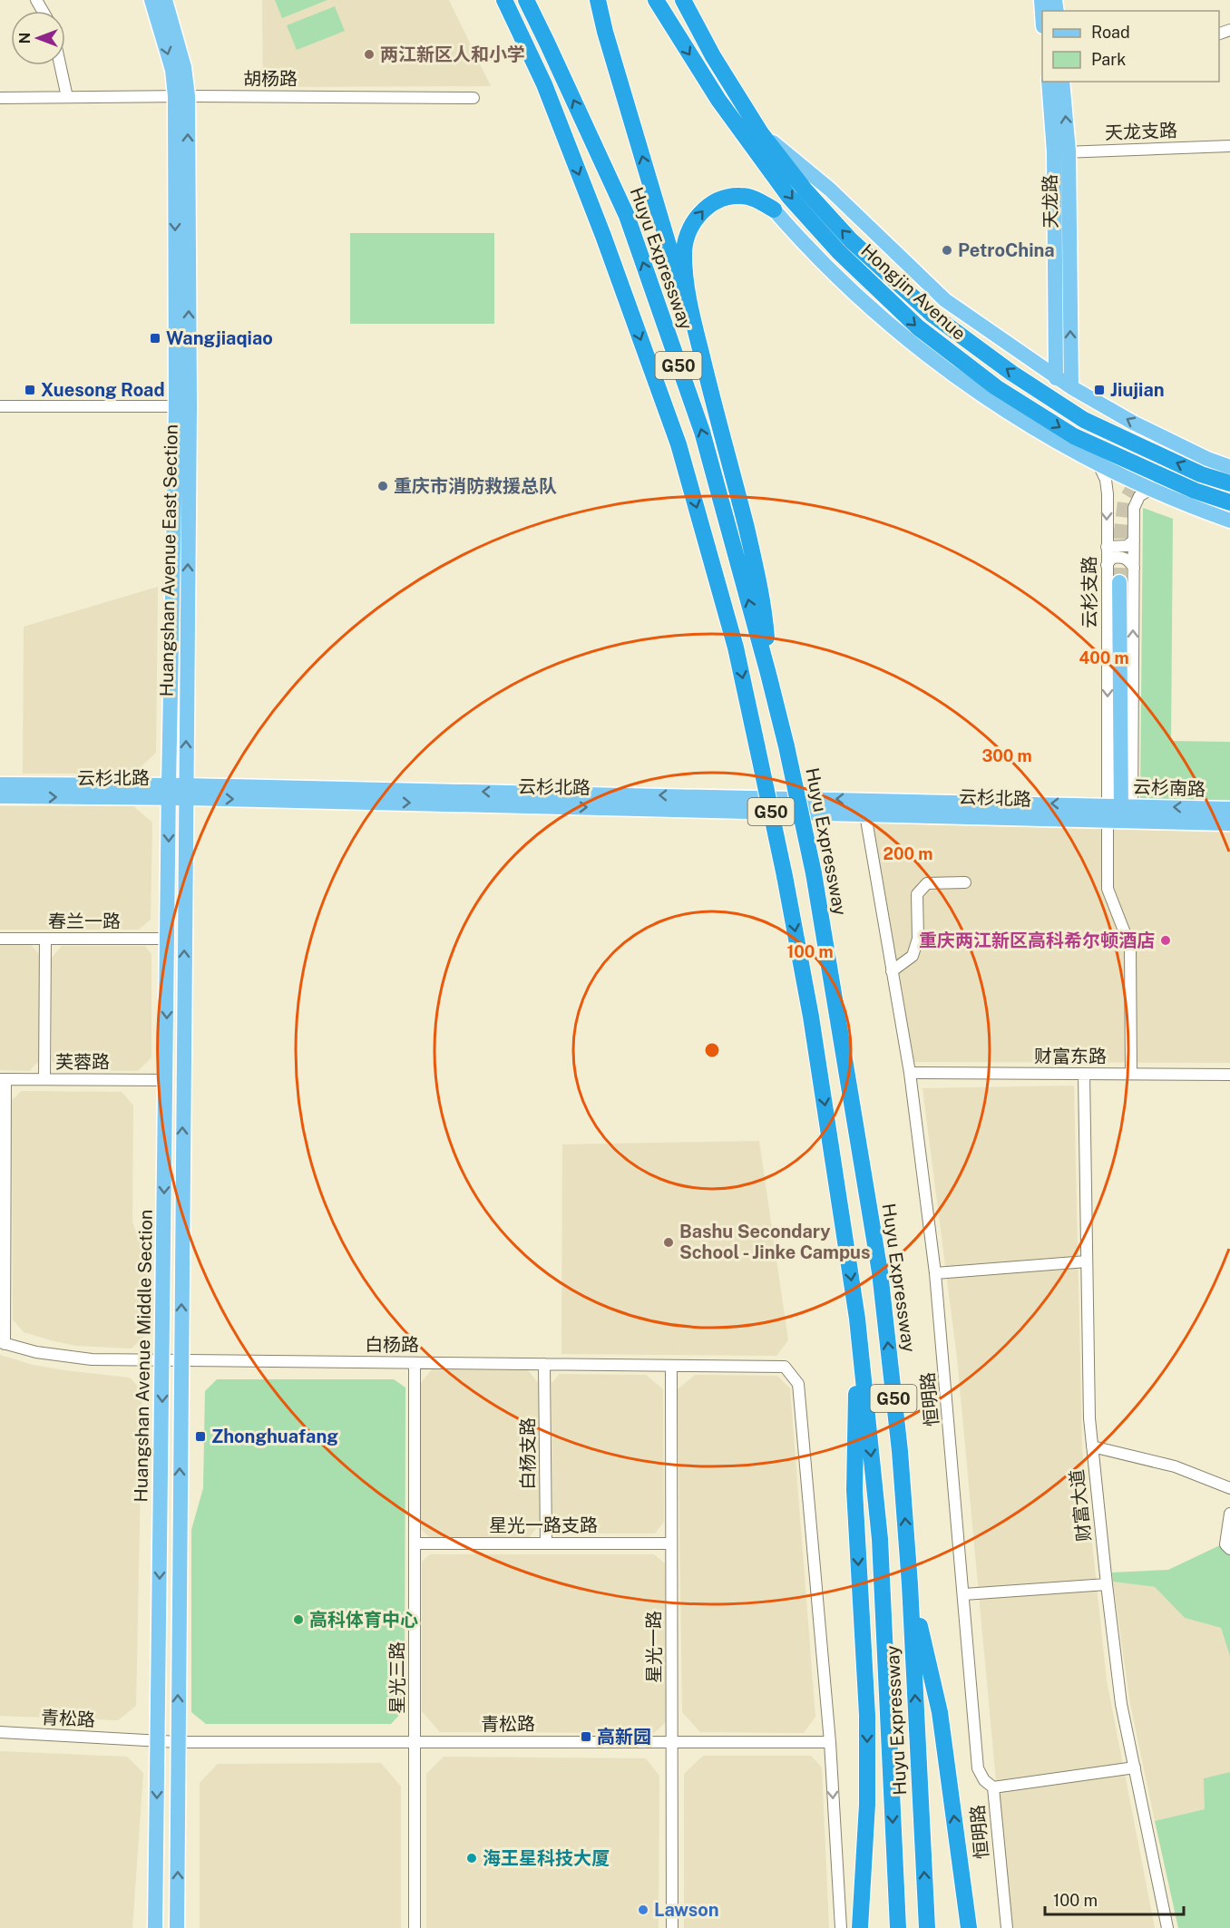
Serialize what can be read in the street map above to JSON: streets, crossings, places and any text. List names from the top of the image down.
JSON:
{
  "streets": {
    "highway": ["Huyu Expressway", "Hongjin Avenue", "G50"],
    "main road": [
      "天龙路",
      "Huangshan Avenue East Section",
      "云杉北路",
      "云杉南路",
      "Huangshan Avenue Middle Section"
    ],
    "street": [
      "胡杨路",
      "天龙支路",
      "云杉支路",
      "春兰一路",
      "财富东路",
      "芙蓉路",
      "白杨路",
      "恒明路",
      "白杨支路",
      "财富大道",
      "星光一路支路",
      "星光一路",
      "星光三路",
      "青松路"
    ]
  },
  "crossings": [
    ["胡杨路", "Huangshan Avenue East Section"],
    ["天龙支路", "天龙路"],
    ["天龙路", "Hongjin Avenue"],
    ["Hongjin Avenue", "云杉支路"],
    ["Huangshan Avenue East Section", "云杉北路"],
    ["Huangshan Avenue East Section", "Huangshan Avenue Middle Section"],
    ["云杉支路", "云杉北路"],
    ["云杉支路", "云杉南路"],
    ["云杉北路", "云杉南路"],
    ["云杉北路", "Huangshan Avenue Middle Section"],
    ["云杉北路", "恒明路"],
    ["春兰一路", "Huangshan Avenue Middle Section"],
    ["财富东路", "恒明路"],
    ["财富东路", "财富大道"],
    ["芙蓉路", "Huangshan Avenue Middle Section"],
    ["白杨路", "Huangshan Avenue Middle Section"],
    ["白杨路", "白杨支路"],
    ["白杨路", "星光一路"],
    ["白杨路", "星光三路"],
    ["白杨路", "青松路"],
    ["Huangshan Avenue Middle Section", "青松路"],
    ["白杨支路", "星光一路支路"],
    ["星光一路支路", "星光一路"],
    ["星光一路支路", "星光三路"],
    ["星光一路", "青松路"],
    ["星光三路", "青松路"]
  ],
  "places": {
    "other": [
      "两江新区人和小学",
      "PetroChina",
      "重庆市消防救援总队",
      "重庆两江新区高科希尔顿酒店",
      "Bashu Secondary School - Jinke Campus",
      "高科体育中心",
      "海王星科技大厦",
      "Lawson"
    ],
    "transit": [
      "Wangjiaqiao",
      "Xuesong Road",
      "Jiujian",
      "Zhonghuafang",
      "高新园"
    ]
  },
  "legend": ["Road", "Park"],
  "scale_bar": "100 m",
  "north": "left",
  "rings": [
    "400 m",
    "300 m",
    "200 m",
    "100 m"
  ]
}
